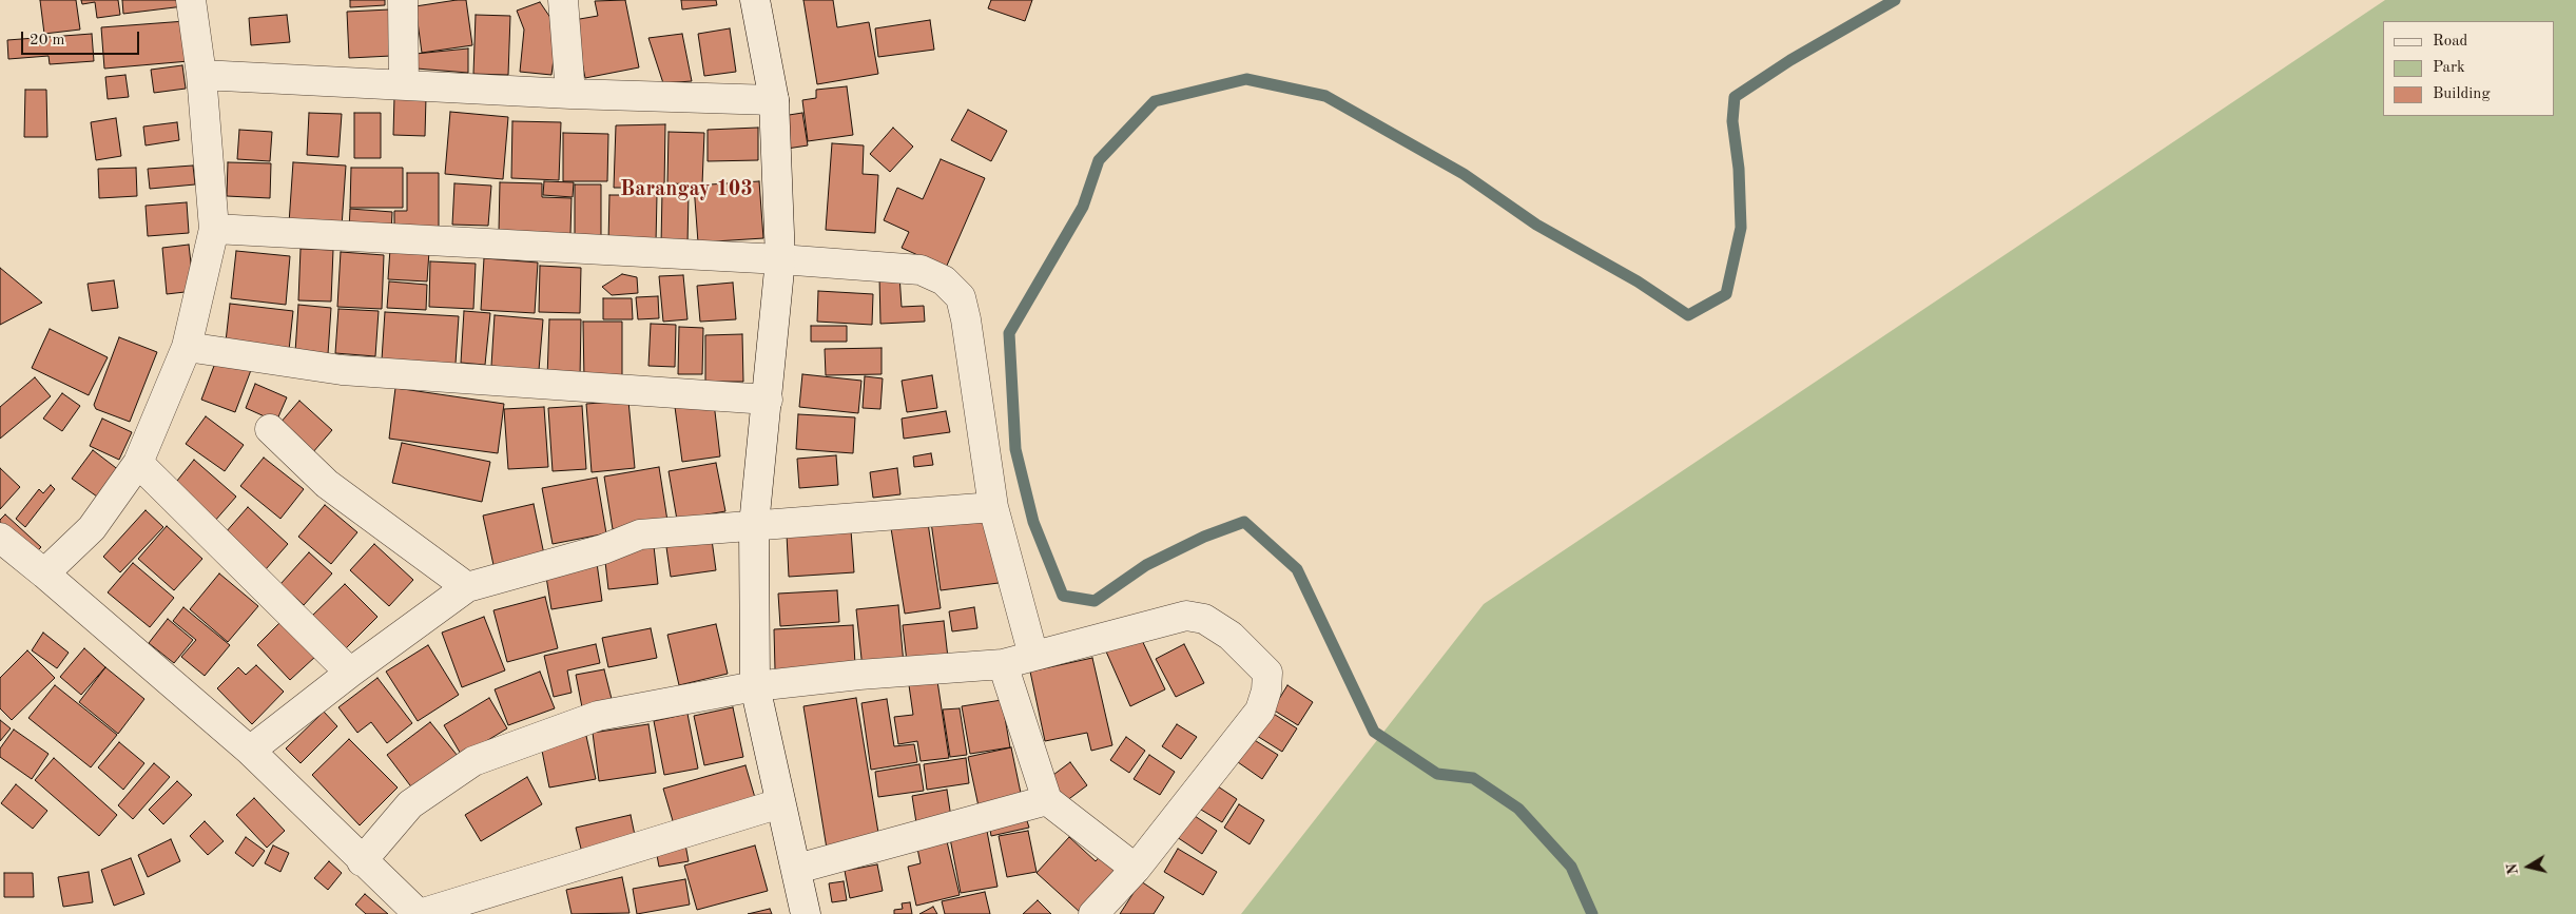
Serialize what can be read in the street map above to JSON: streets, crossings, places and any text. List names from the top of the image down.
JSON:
{
  "districts": ["Barangay 103"],
  "legend": ["Road", "Park", "Building"],
  "scale_bar": "20 m",
  "north": "left"
}
